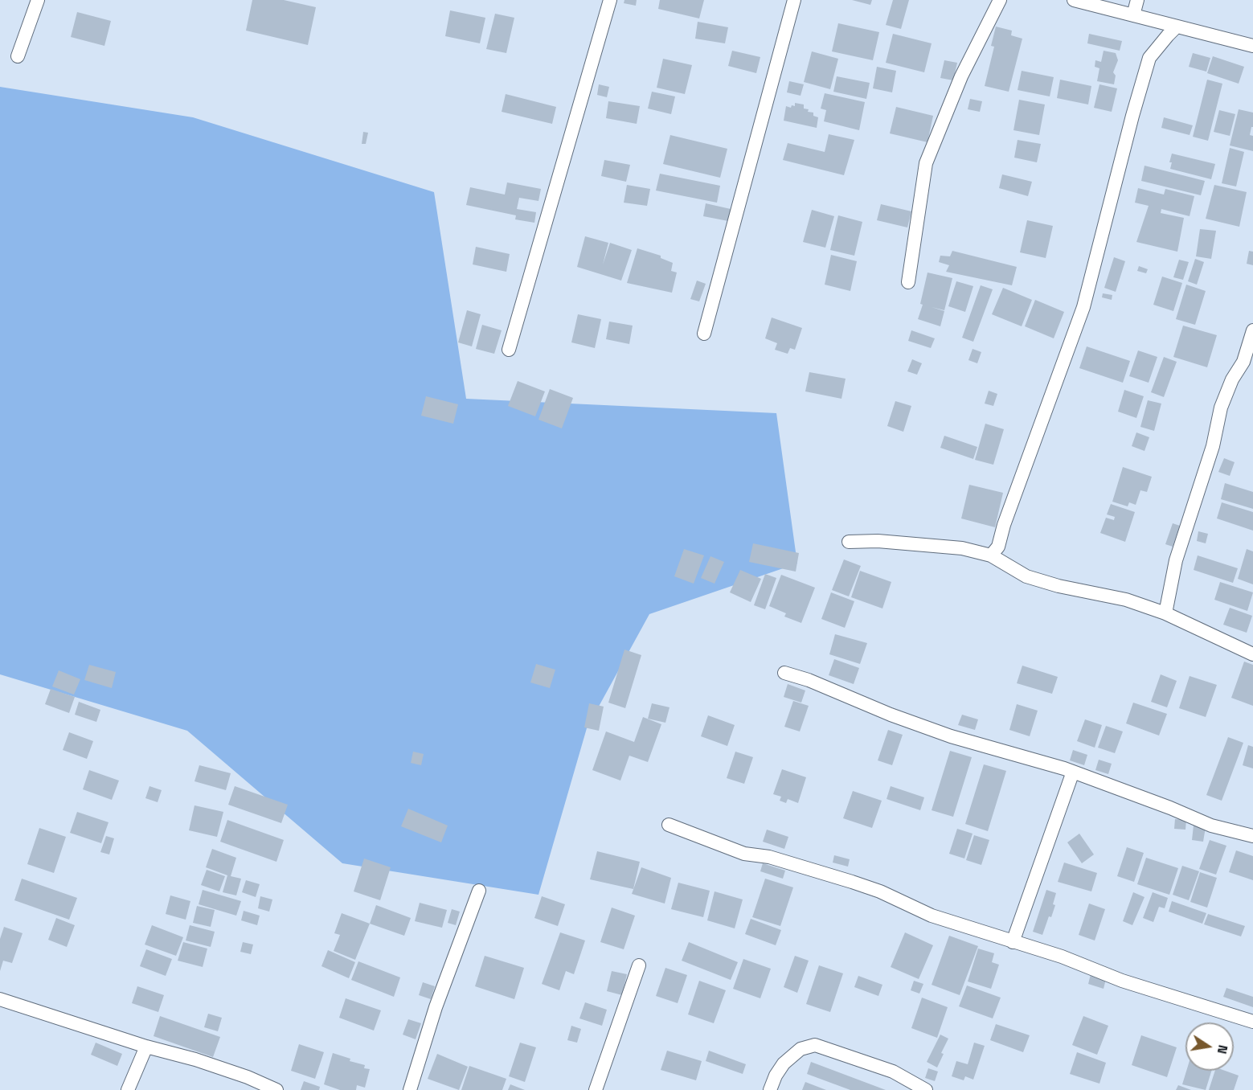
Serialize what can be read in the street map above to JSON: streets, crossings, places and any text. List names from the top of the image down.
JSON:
{
  "north": "right"
}
